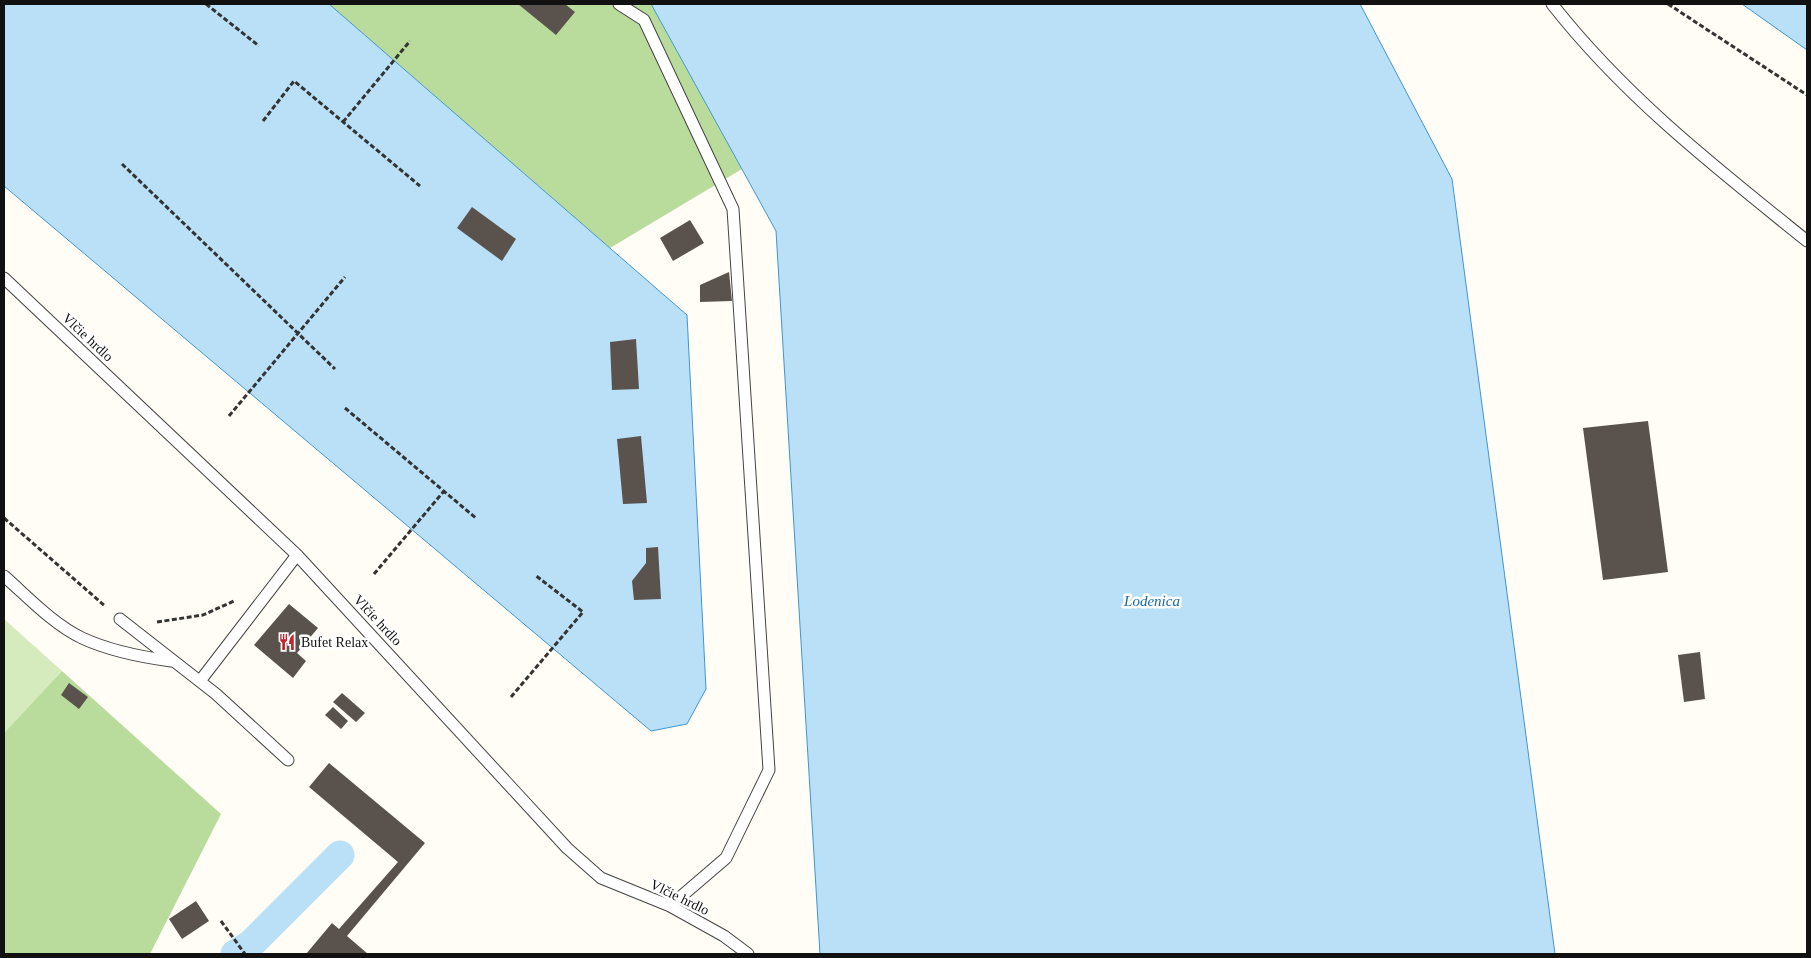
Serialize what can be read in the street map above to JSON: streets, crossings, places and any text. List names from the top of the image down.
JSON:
{
  "streets": {
    "lane": ["Vlčie hrdlo"]
  },
  "water": ["Lodenica"],
  "places": {
    "restaurant": ["Bufet Relax"]
  }
}
